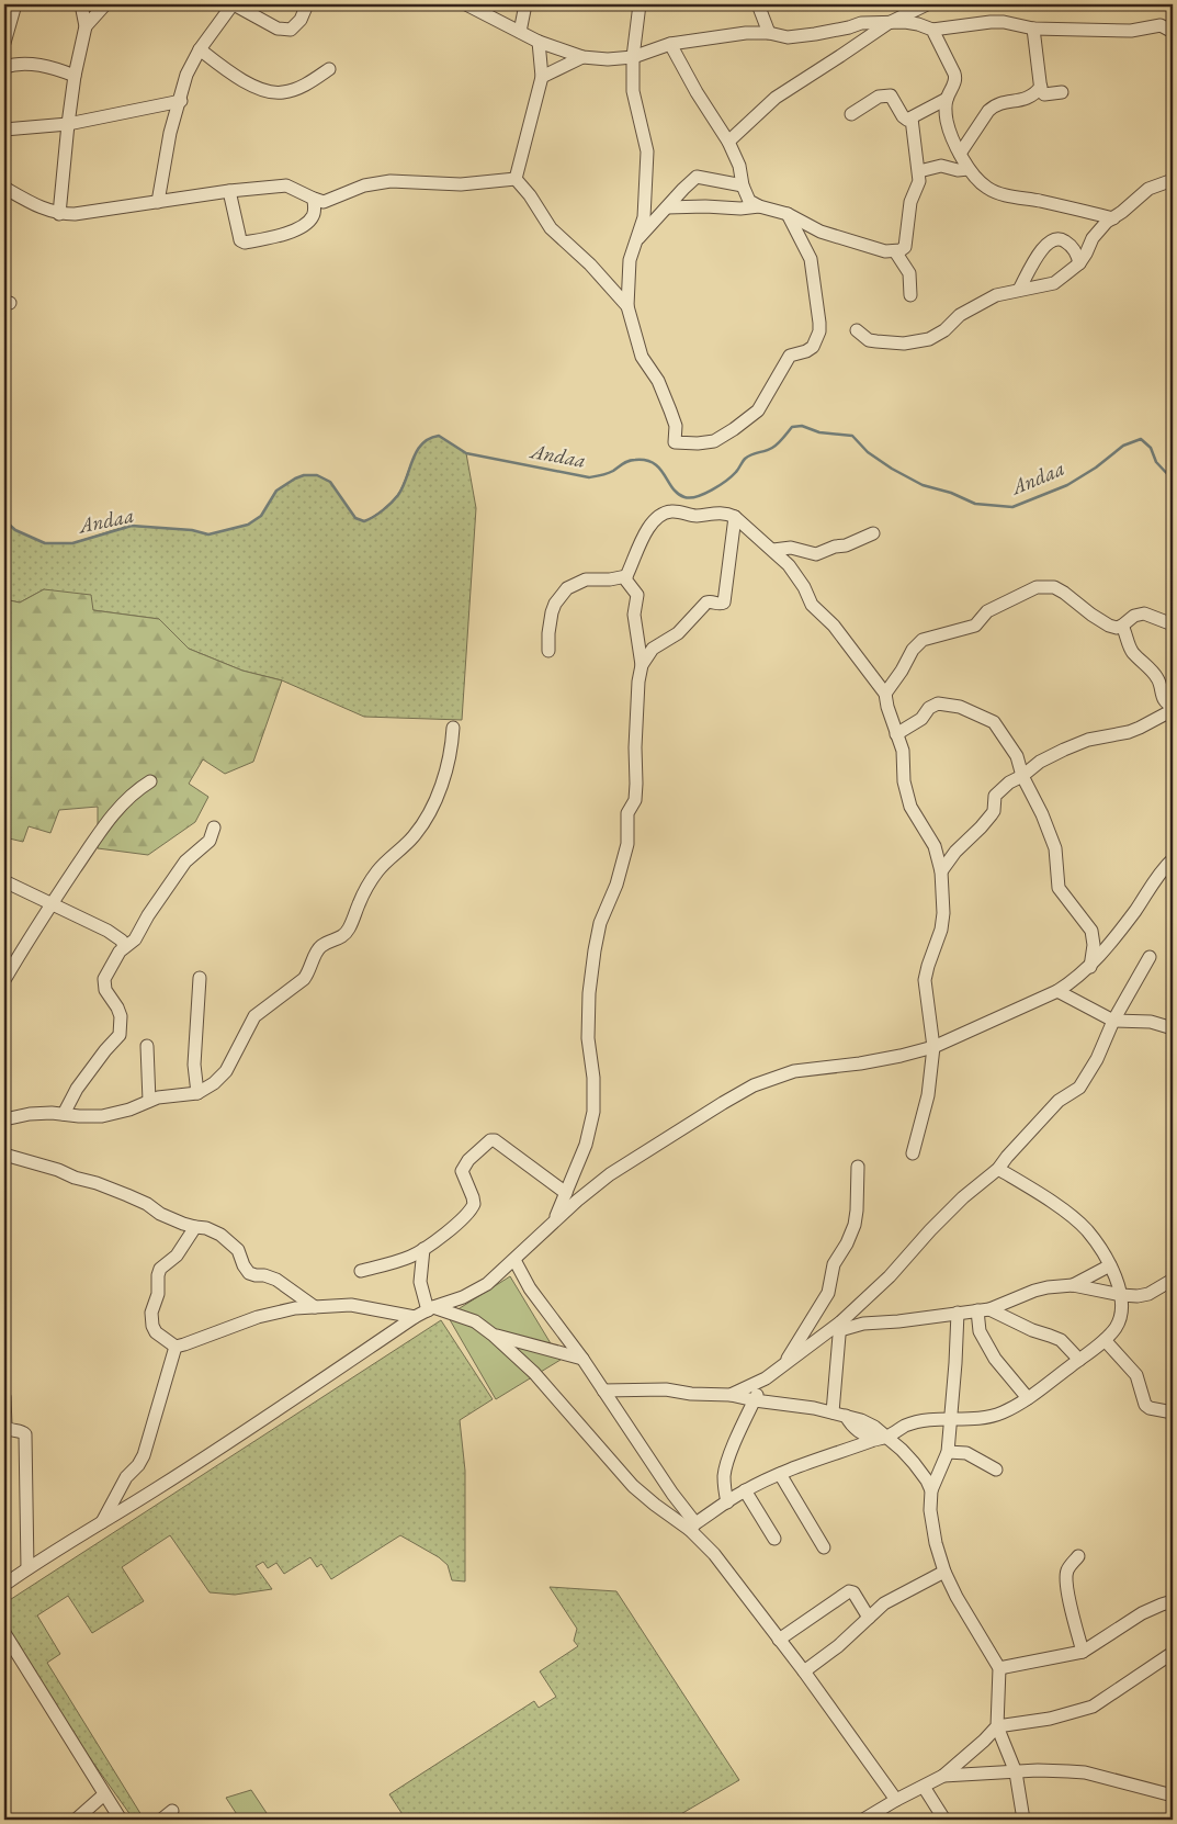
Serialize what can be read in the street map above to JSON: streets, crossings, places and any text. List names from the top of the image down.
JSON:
{
  "water": ["Andaa"]
}
